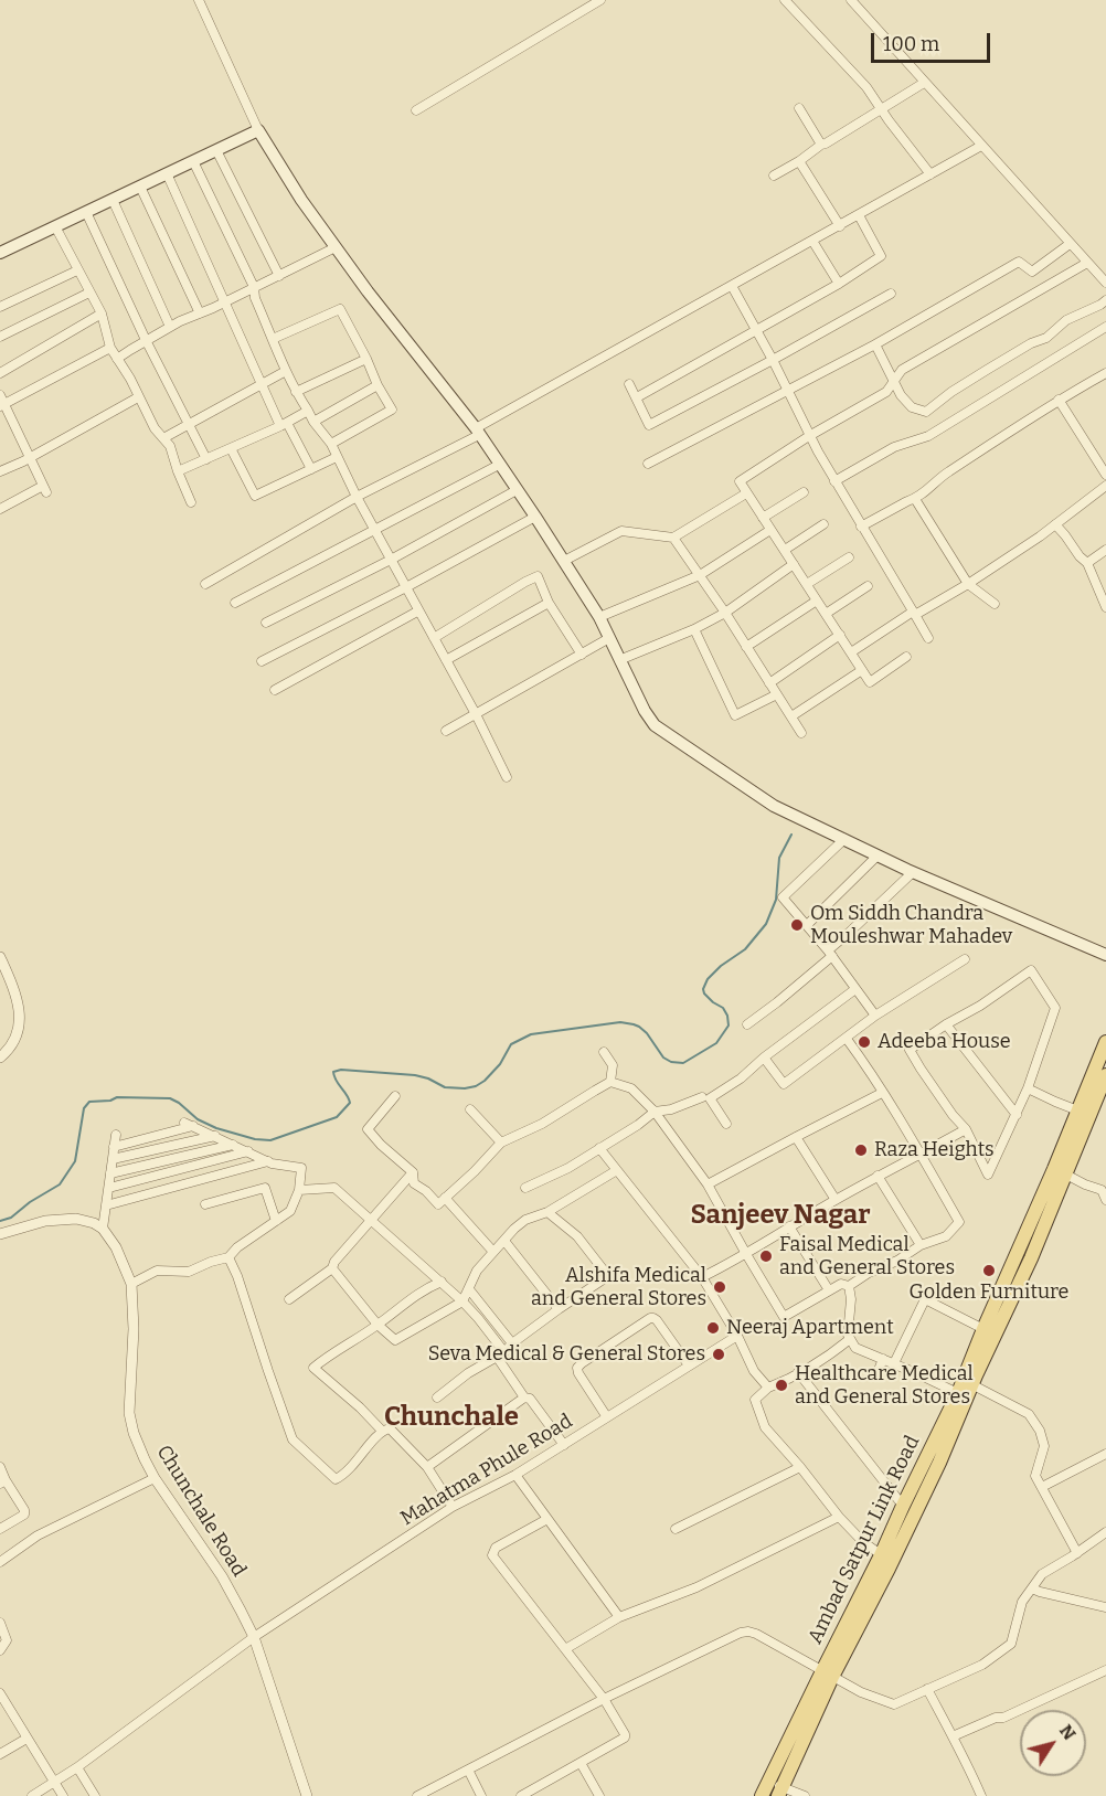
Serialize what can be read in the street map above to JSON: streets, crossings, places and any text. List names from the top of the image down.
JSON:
{
  "streets": {
    "main road": ["Ambad Satpur Link Road"],
    "street": ["Mahatma Phule Road", "Chunchale Road"]
  },
  "crossings": [
    ["Mahatma Phule Road", "Chunchale Road"]
  ],
  "districts": ["Sanjeev Nagar", "Chunchale"],
  "places": [
    "Om Siddh Chandra Mouleshwar Mahadev",
    "Adeeba House",
    "Raza Heights",
    "Faisal Medical and General Stores",
    "Golden Furniture",
    "Alshifa Medical and General Stores",
    "Neeraj Apartment",
    "Seva Medical & General Stores",
    "Healthcare Medical and General Stores"
  ],
  "scale_bar": "100 m",
  "north": "top right"
}
